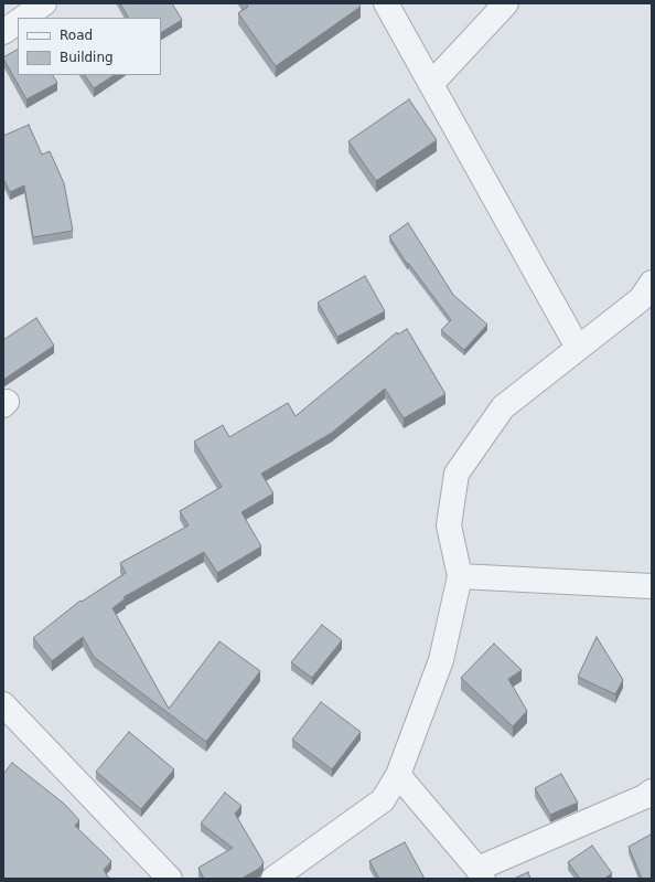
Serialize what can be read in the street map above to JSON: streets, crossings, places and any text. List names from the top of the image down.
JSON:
{
  "legend": ["Road", "Building"]
}
